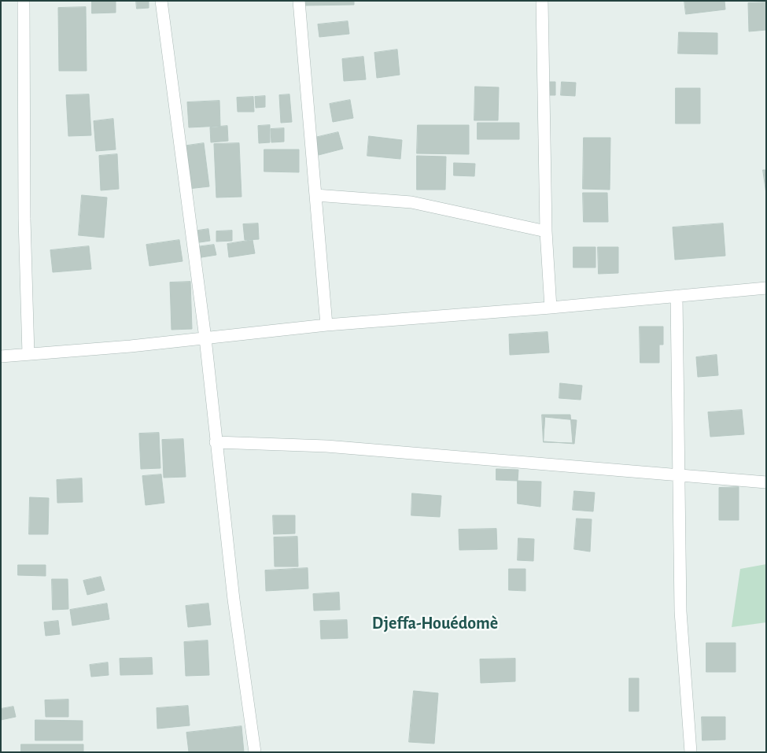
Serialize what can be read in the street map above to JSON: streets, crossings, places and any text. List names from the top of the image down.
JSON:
{
  "districts": ["Djeffa-Houédomè"]
}
